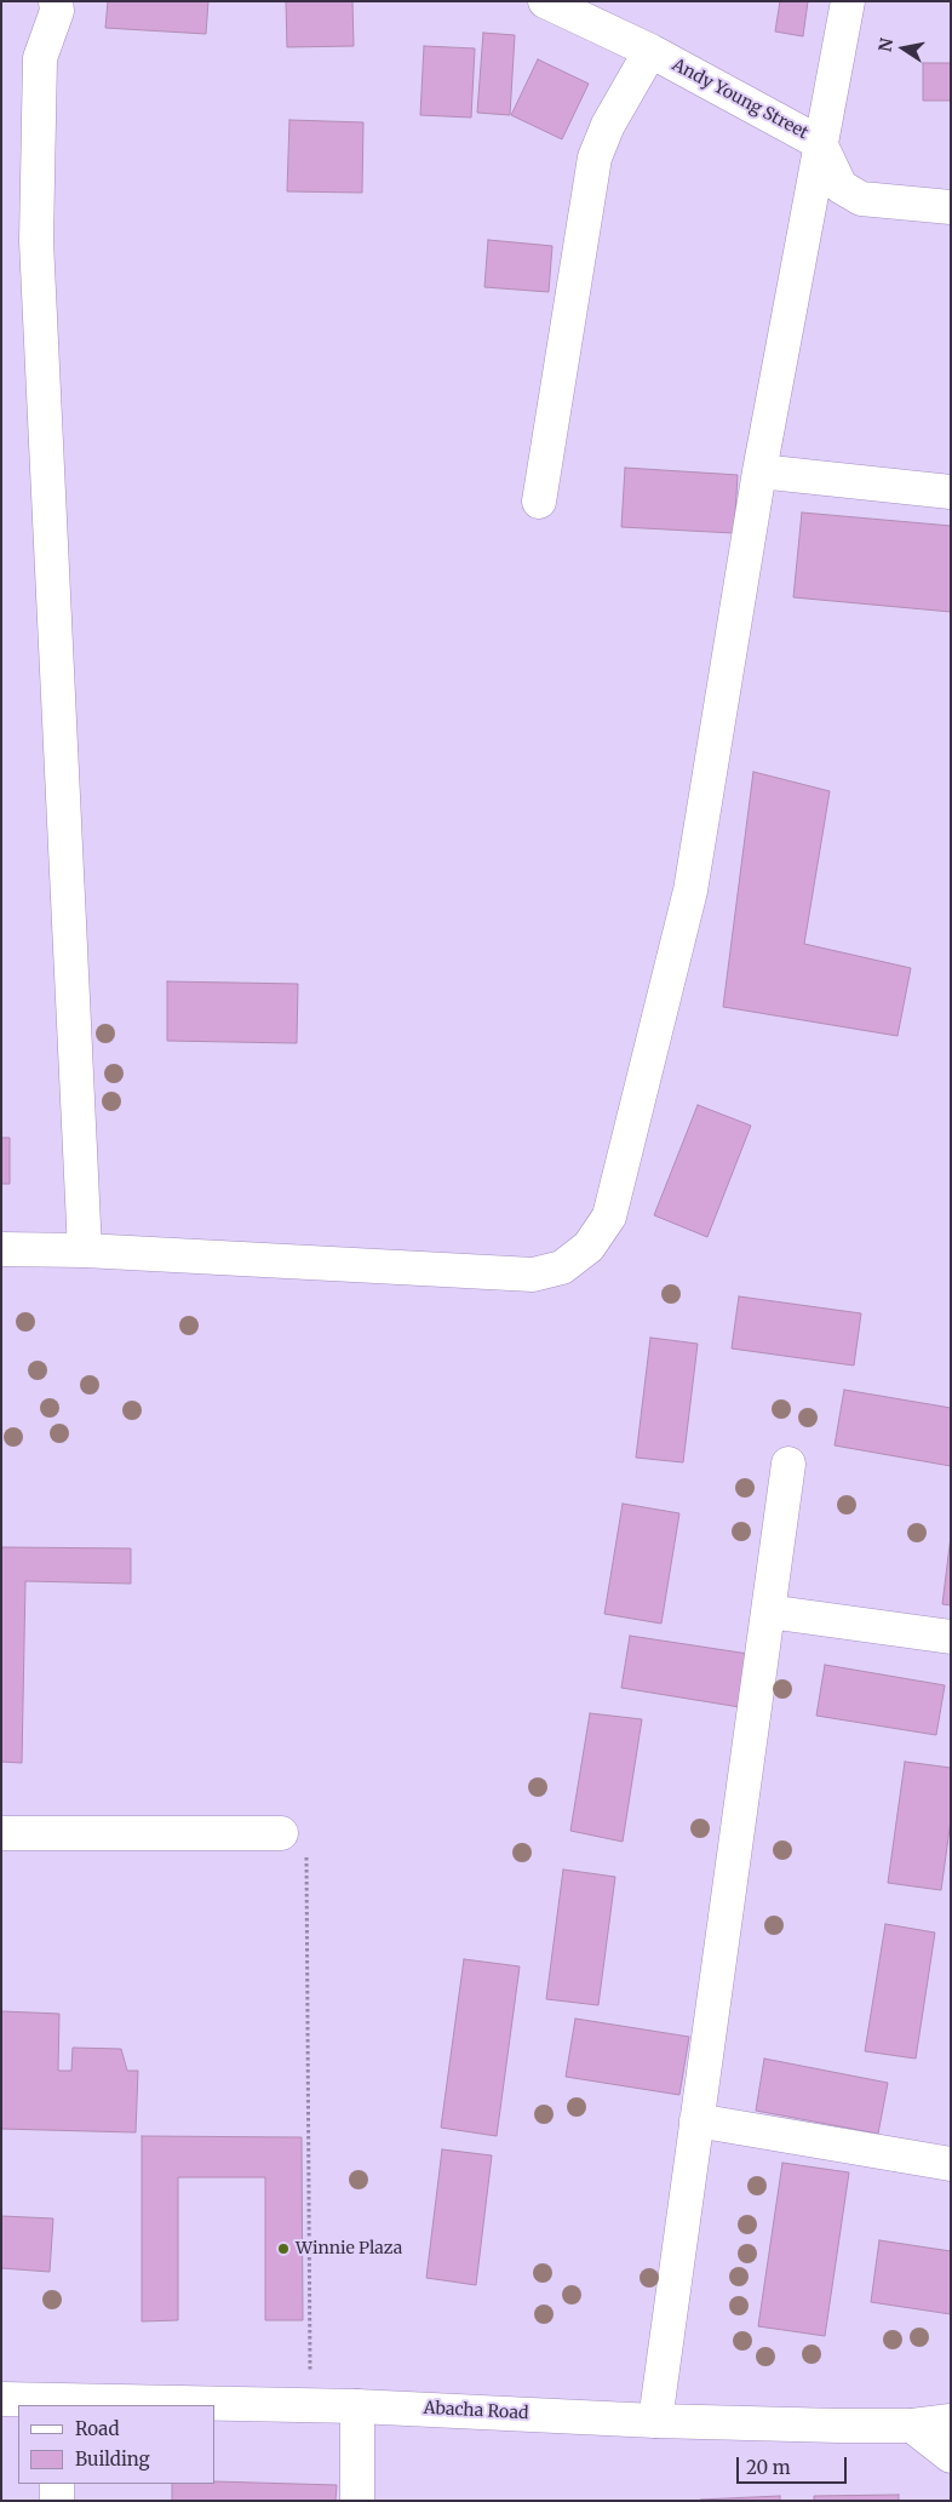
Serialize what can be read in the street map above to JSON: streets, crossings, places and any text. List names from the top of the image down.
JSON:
{
  "streets": {
    "street": ["Andy Young Street", "Abacha Road"]
  },
  "places": ["Winnie Plaza"],
  "legend": ["Road", "Building"],
  "scale_bar": "20 m",
  "north": "left"
}
